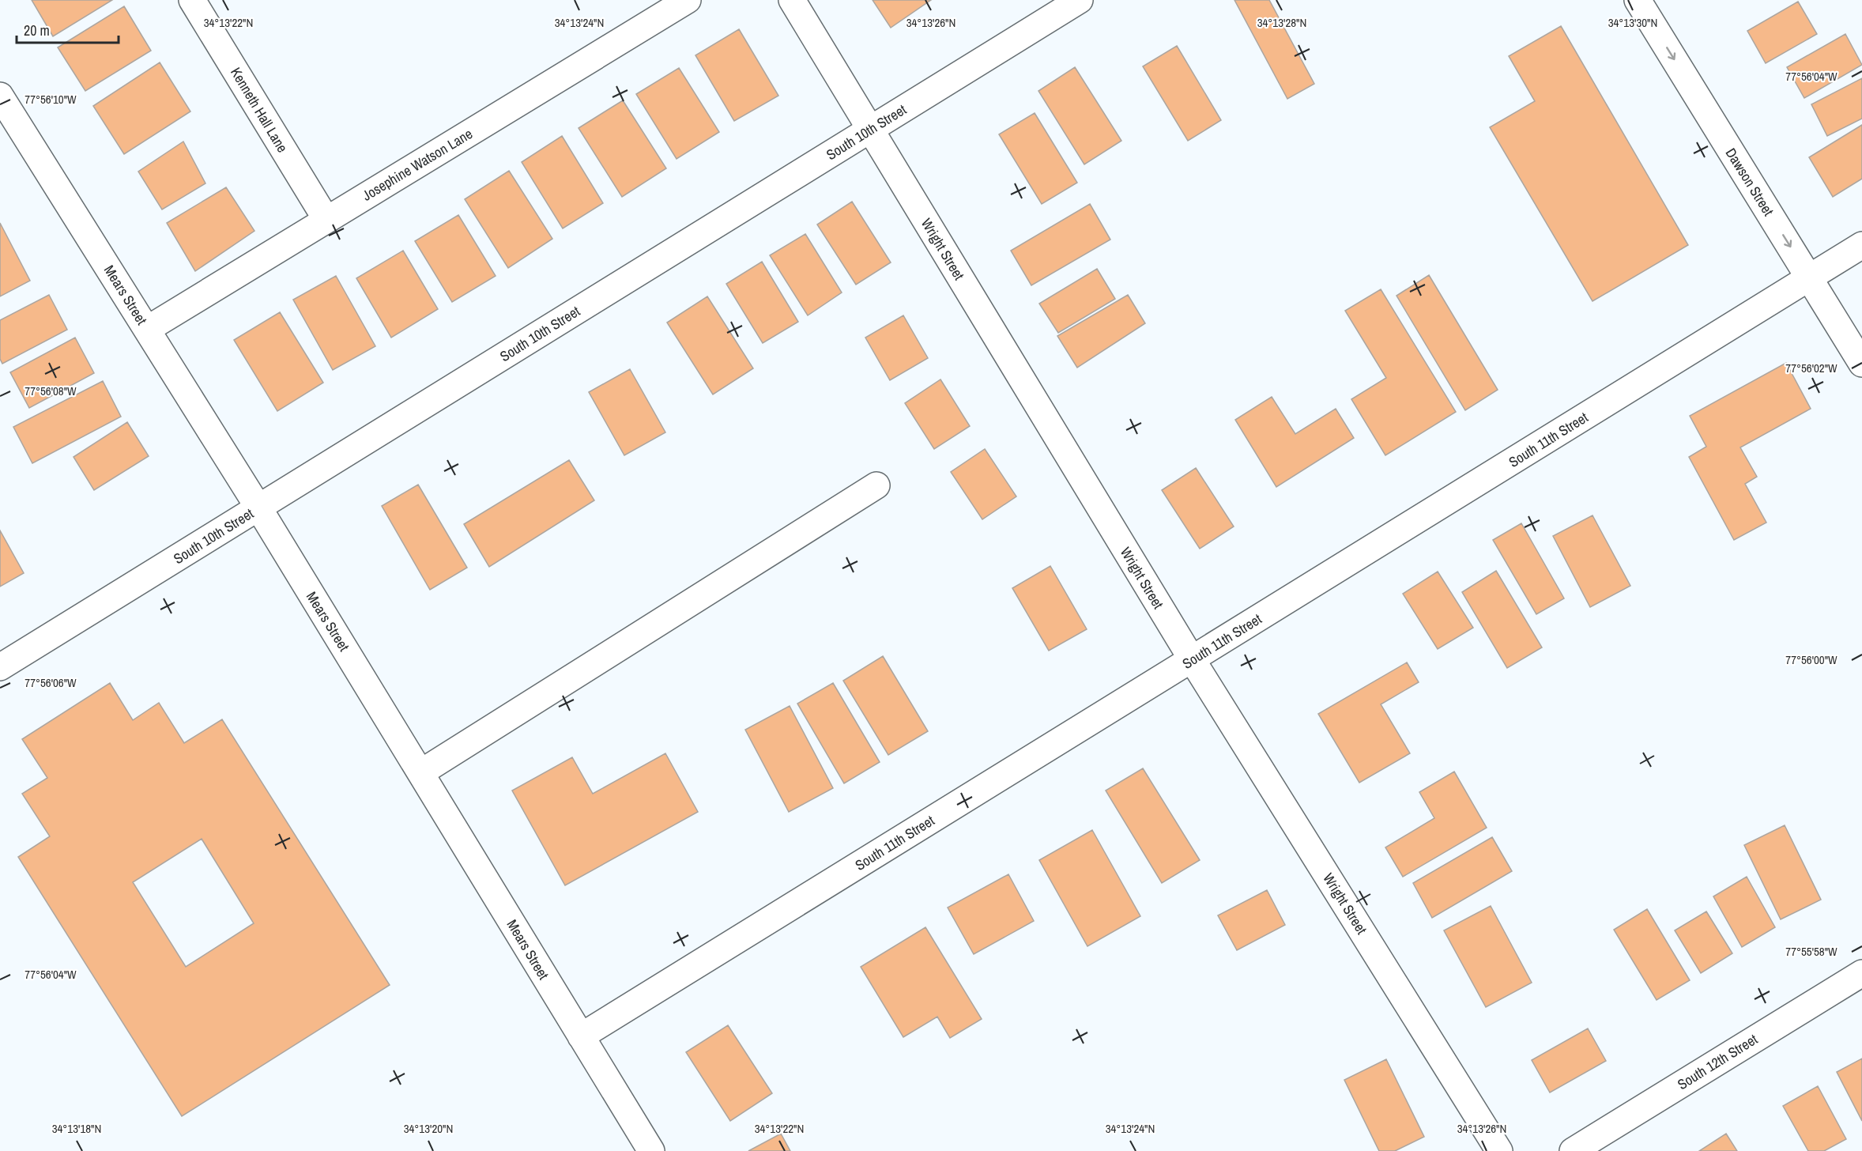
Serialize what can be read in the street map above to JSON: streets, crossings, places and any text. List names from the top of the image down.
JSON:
{
  "streets": {
    "street": [
      "Kenneth Hall Lane",
      "South 10th Street",
      "Josephine Watson Lane",
      "Dawson Street",
      "Wright Street",
      "Mears Street",
      "South 11th Street",
      "South 12th Street"
    ]
  },
  "crossings": [
    ["Kenneth Hall Lane", "Josephine Watson Lane"],
    ["South 10th Street", "Wright Street"],
    ["South 10th Street", "Mears Street"],
    ["Josephine Watson Lane", "Mears Street"],
    ["Dawson Street", "South 11th Street"],
    ["Wright Street", "South 11th Street"],
    ["Mears Street", "South 11th Street"]
  ],
  "one_way": ["Dawson Street"],
  "scale_bar": "20 m",
  "coordinates": [
    "34°13'22\"N",
    "34°13'24\"N",
    "34°13'26\"N",
    "34°13'28\"N",
    "34°13'30\"N",
    "77°56'04\"W",
    "77°56'10\"W",
    "77°56'02\"W",
    "77°56'08\"W",
    "77°56'00\"W",
    "77°56'06\"W",
    "77°55'58\"W",
    "34°13'18\"N",
    "34°13'20\"N"
  ]
}
